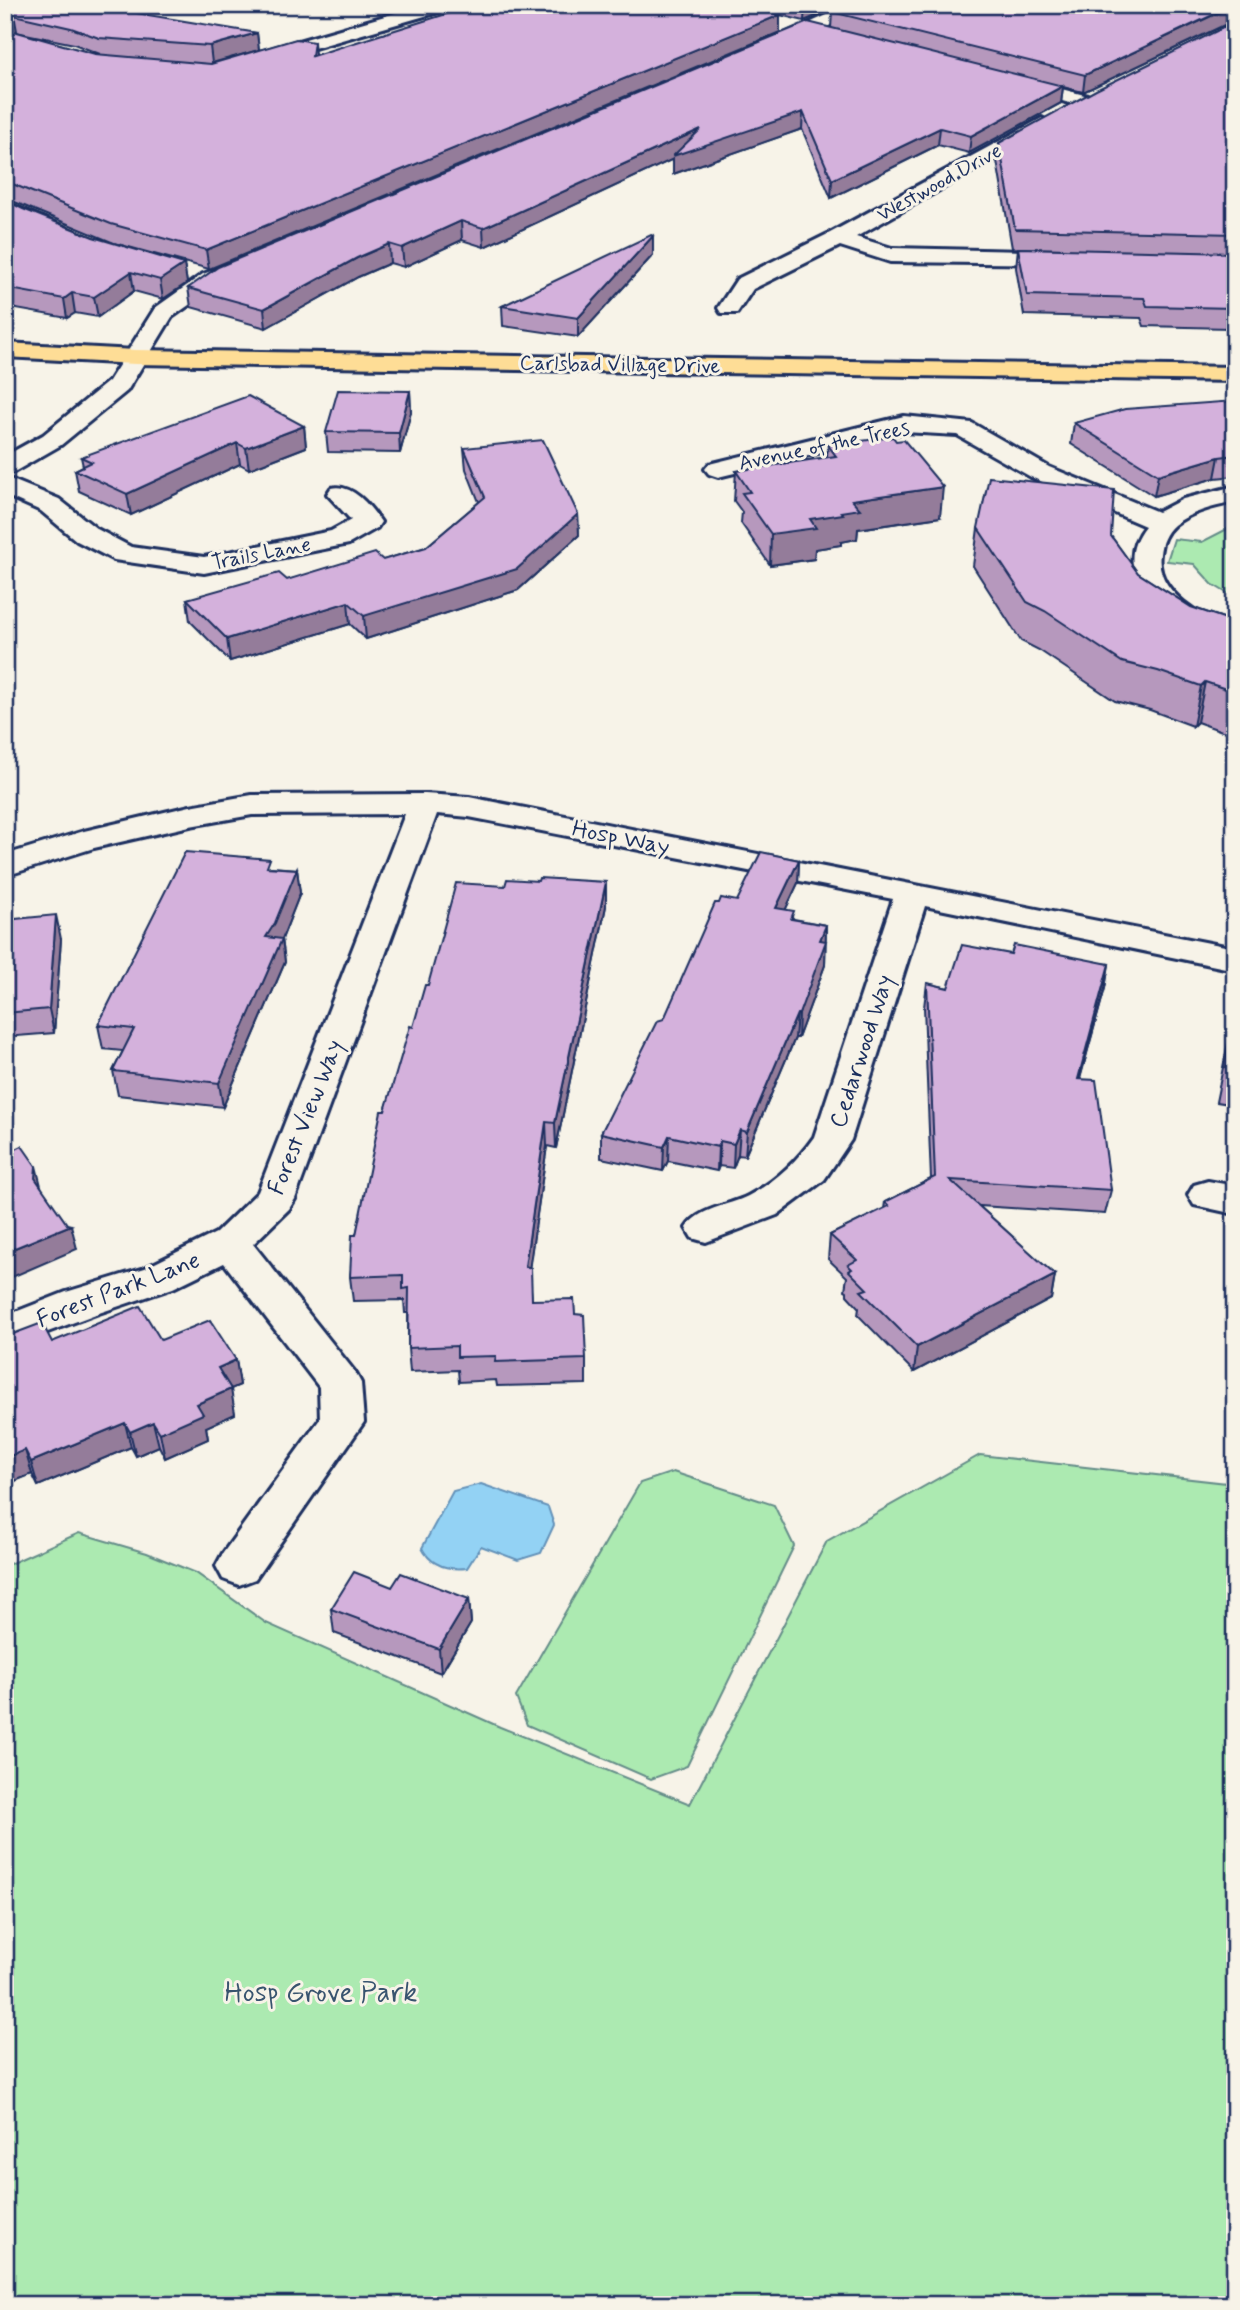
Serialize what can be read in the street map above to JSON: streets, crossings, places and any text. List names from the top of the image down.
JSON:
{
  "streets": {
    "main road": ["Carlsbad Village Drive"],
    "street": [
      "Westwood Drive",
      "Avenue of the Trees",
      "Trails Lane",
      "Hosp Way",
      "Cedarwood Way",
      "Forest View Way",
      "Forest Park Lane"
    ]
  },
  "crossings": [
    ["Hosp Way", "Cedarwood Way"],
    ["Hosp Way", "Forest View Way"],
    ["Forest View Way", "Forest Park Lane"]
  ],
  "parks": ["Hosp Grove Park"]
}
